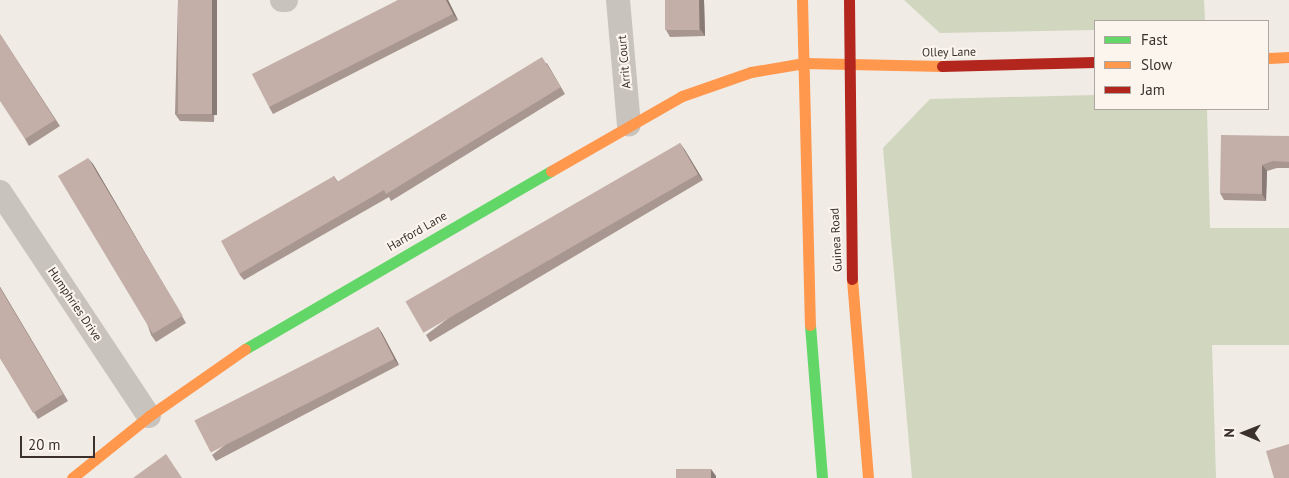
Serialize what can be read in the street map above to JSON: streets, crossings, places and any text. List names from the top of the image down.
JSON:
{
  "streets": {
    "street": [
      "Olley Lane",
      "Arrit Court",
      "Harford Lane",
      "Guinea Road",
      "Humphries Drive"
    ]
  },
  "crossings": [
    ["Olley Lane", "Harford Lane"],
    ["Olley Lane", "Guinea Road"],
    ["Arrit Court", "Harford Lane"],
    ["Harford Lane", "Humphries Drive"]
  ],
  "legend": ["Fast", "Slow", "Jam"],
  "scale_bar": "20 m",
  "north": "left"
}
